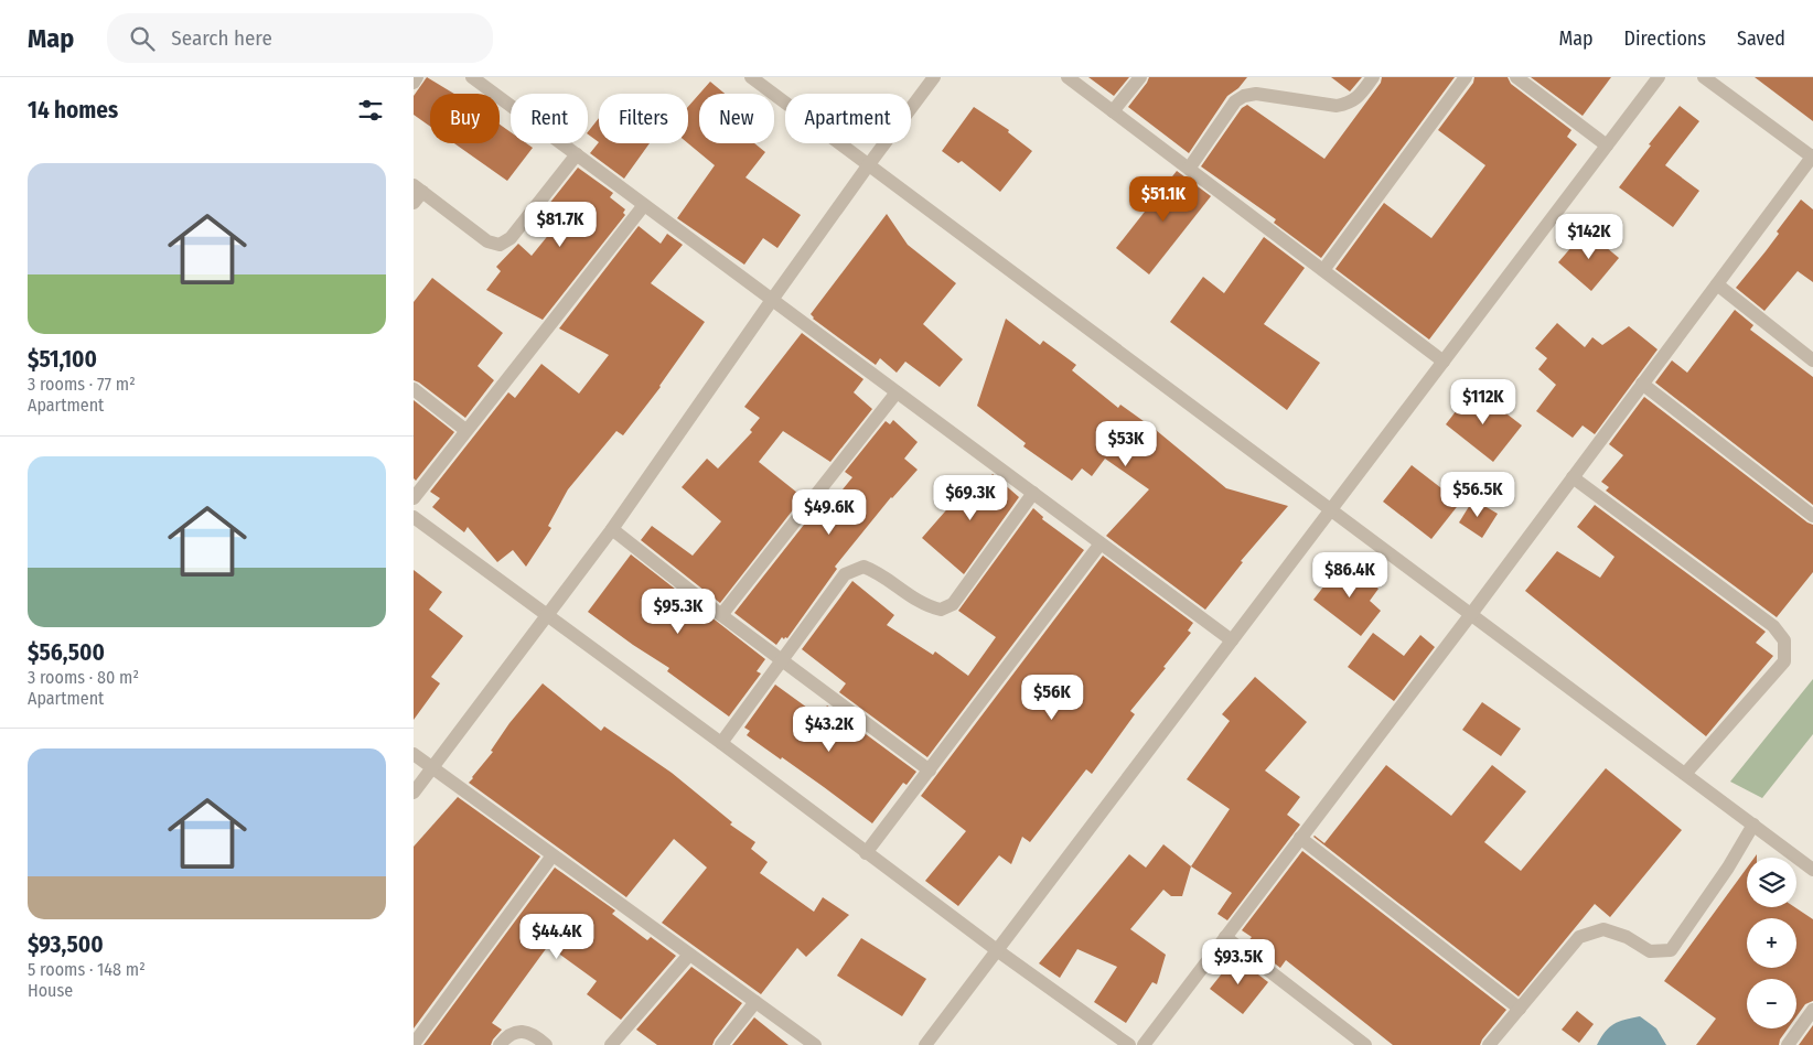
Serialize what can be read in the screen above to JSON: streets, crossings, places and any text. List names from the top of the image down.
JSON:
{
  "page": {
    "header": "Map",
    "search": "Search here",
    "nav": ["Map", "Directions", "Saved"],
    "heading": "14 homes",
    "chip": [
      "Buy",
      "Rent",
      "Filters",
      "New",
      "Apartment"
    ],
    "list": [
      {
        "name": "$51,100",
        "note": "3 rooms · 77 m² · Apartment"
      },
      {
        "name": "$56,500",
        "note": "3 rooms · 80 m² · Apartment"
      },
      {
        "name": "$93,500",
        "note": "5 rooms · 148 m² · House"
      }
    ],
    "price": [
      "$51.1K",
      "$81.7K",
      "$142K",
      "$112K",
      "$53K",
      "$56.5K",
      "$69.3K",
      "$49.6K",
      "$86.4K",
      "$95.3K",
      "$56K",
      "$43.2K",
      "$44.4K",
      "$93.5K"
    ],
    "map_buttons": ["+", "−"]
  }
}
